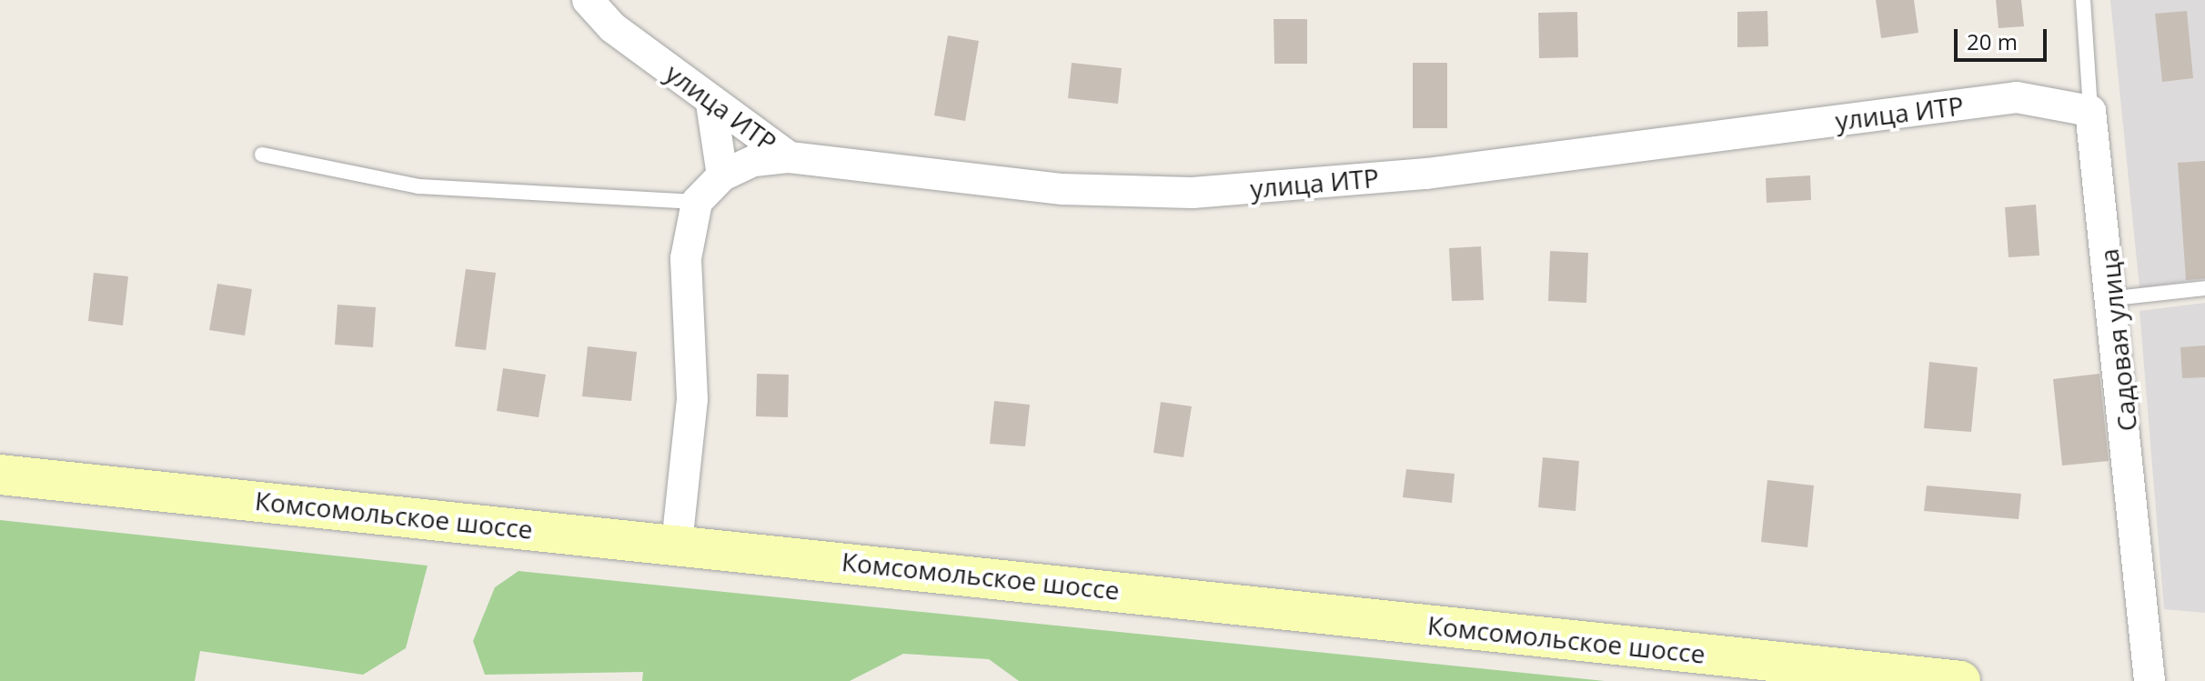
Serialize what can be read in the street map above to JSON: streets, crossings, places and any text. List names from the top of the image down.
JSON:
{
  "streets": {
    "main road": ["Комсомольское шоссе"],
    "street": ["улица ИТР", "Садовая улица"]
  },
  "crossings": [
    ["улица ИТР", "Садовая улица"]
  ],
  "scale_bar": "20 m"
}
